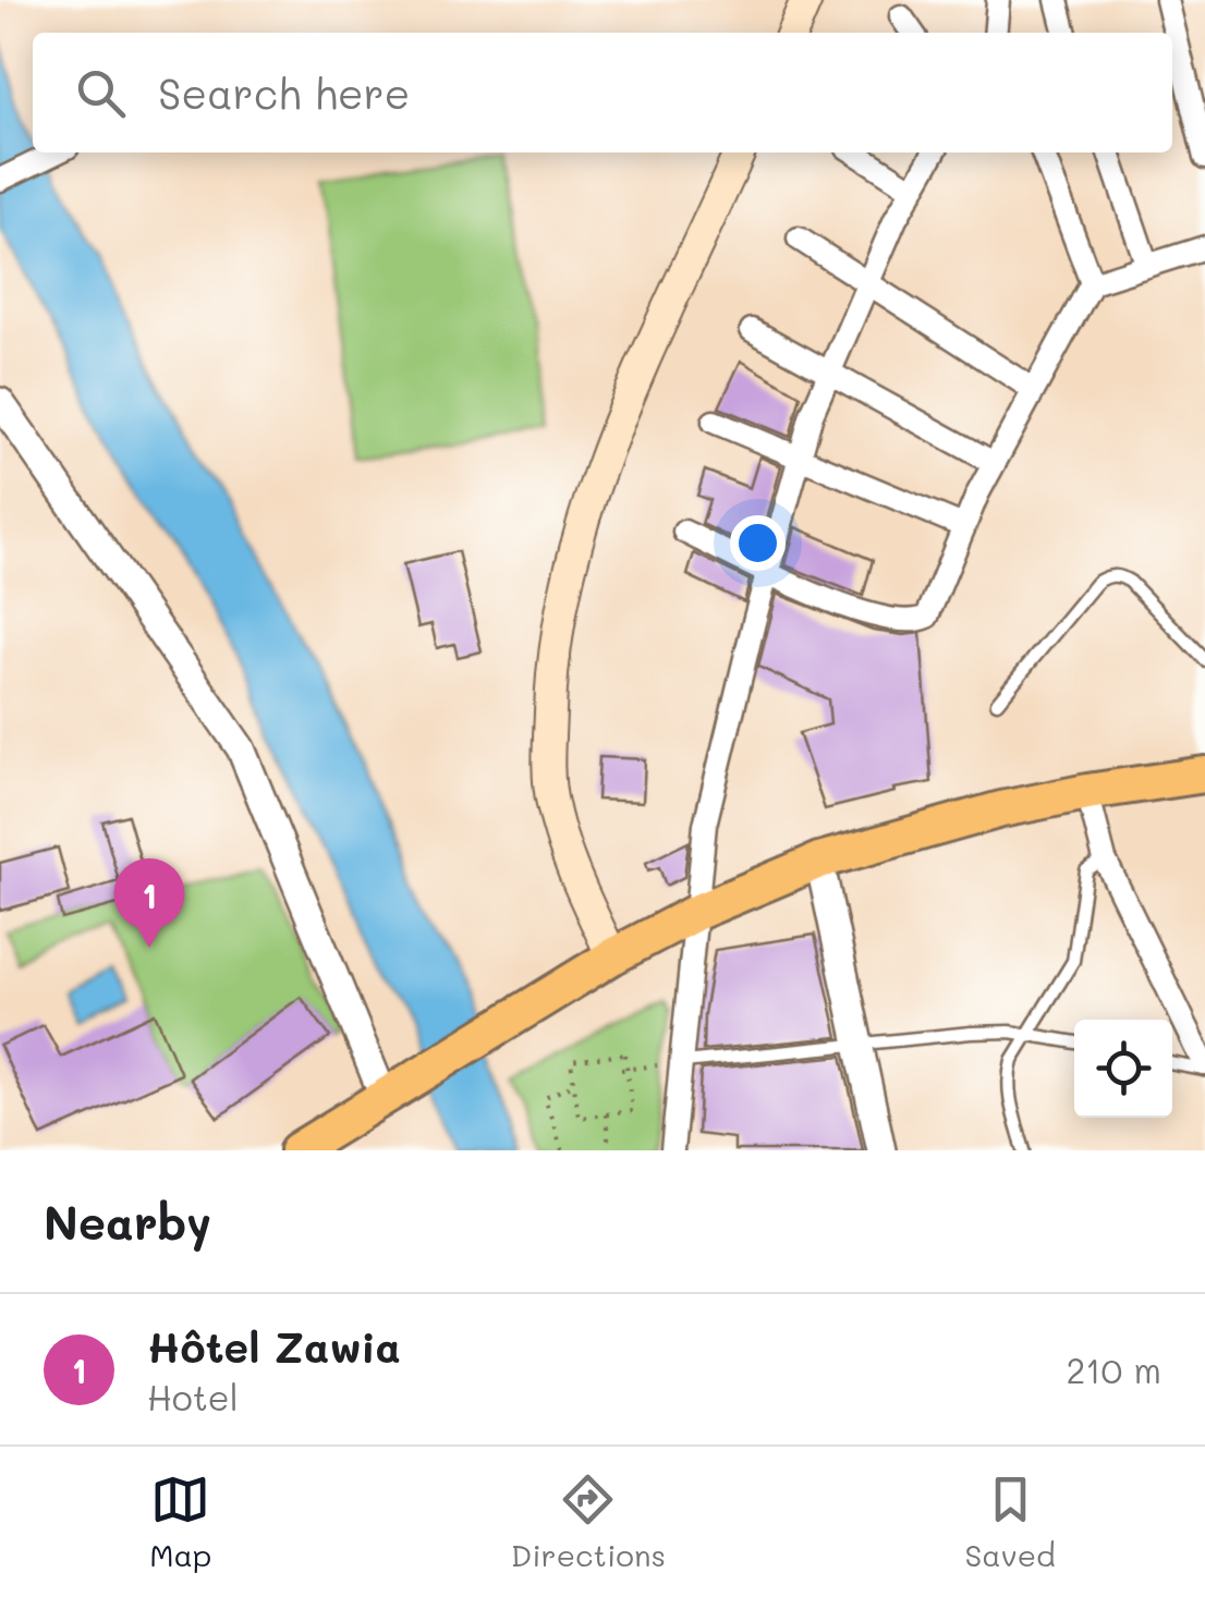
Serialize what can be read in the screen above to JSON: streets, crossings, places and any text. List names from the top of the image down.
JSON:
{
  "page": {
    "search": "Search here",
    "pins": "1",
    "heading": "Nearby",
    "list": [
      {
        "mark": "1",
        "name": "Hôtel Zawia",
        "note": "Hotel",
        "value": "210 m"
      }
    ],
    "nav": ["Map", "Directions", "Saved"]
  }
}
